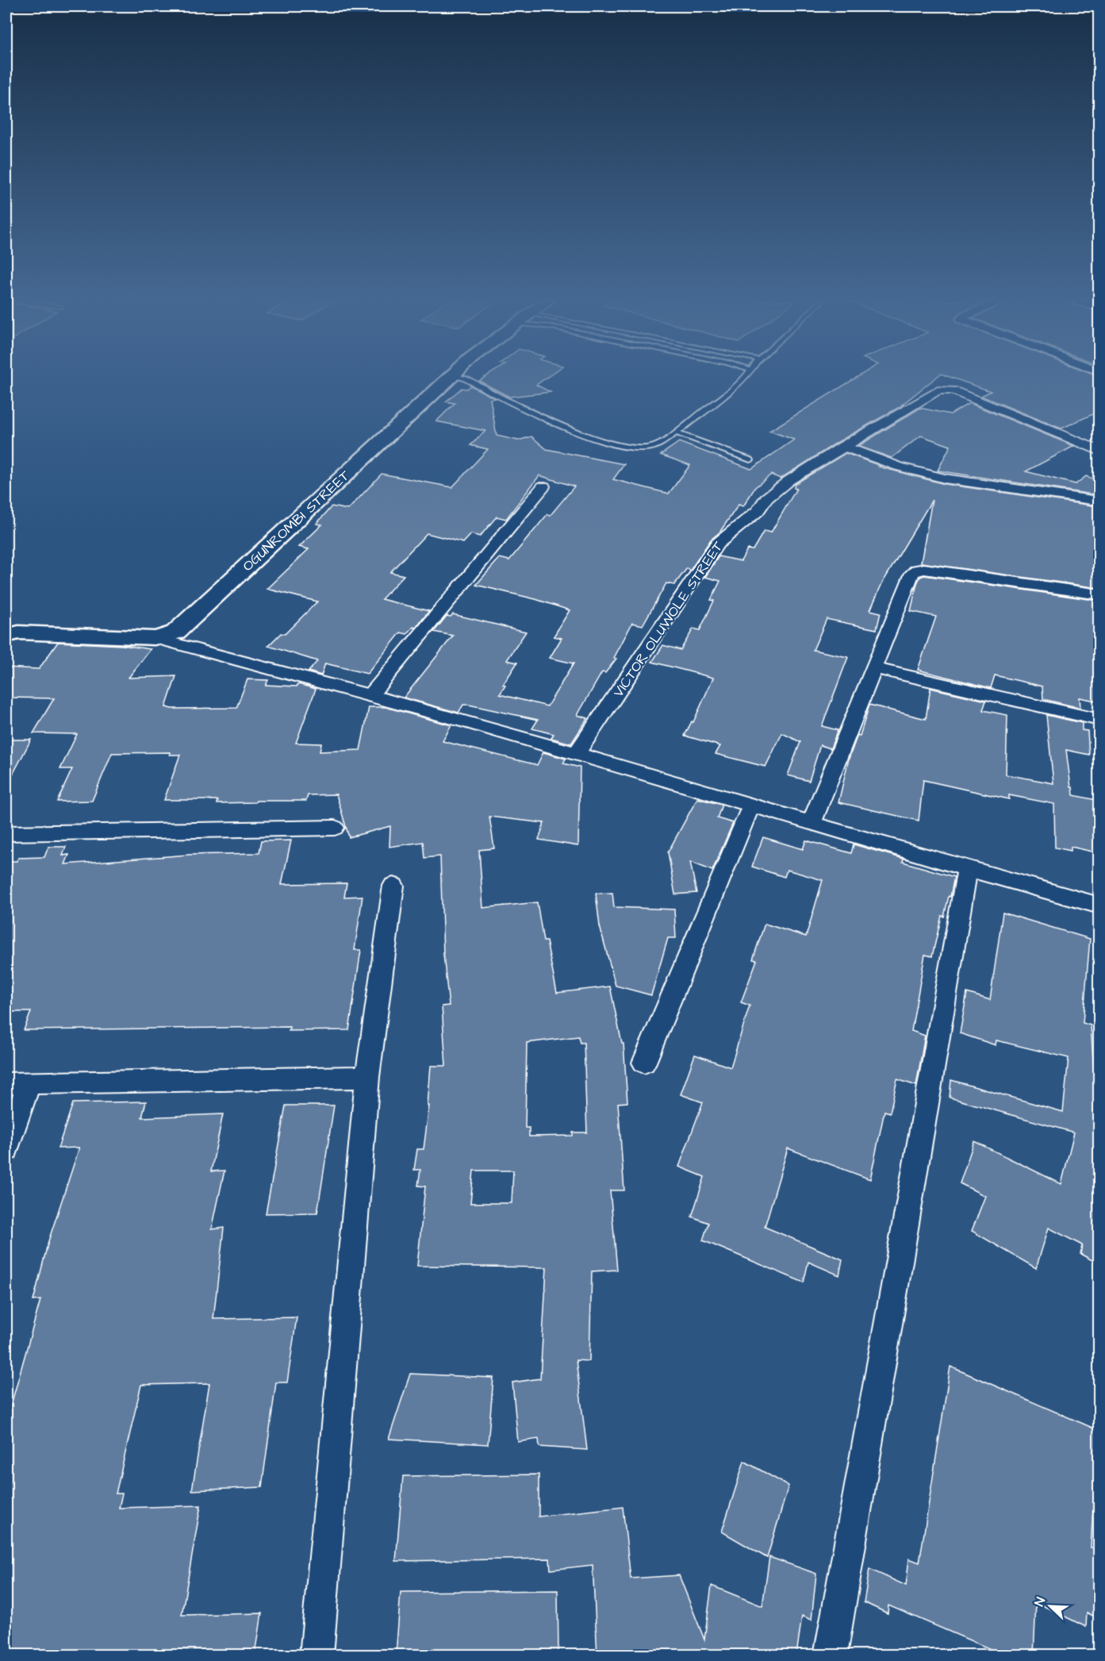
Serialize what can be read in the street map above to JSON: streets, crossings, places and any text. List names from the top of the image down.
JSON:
{
  "streets": {
    "street": ["OGUNROMBI STREET", "VICTOR OLUWOLE STREET"]
  },
  "north": "top left"
}
